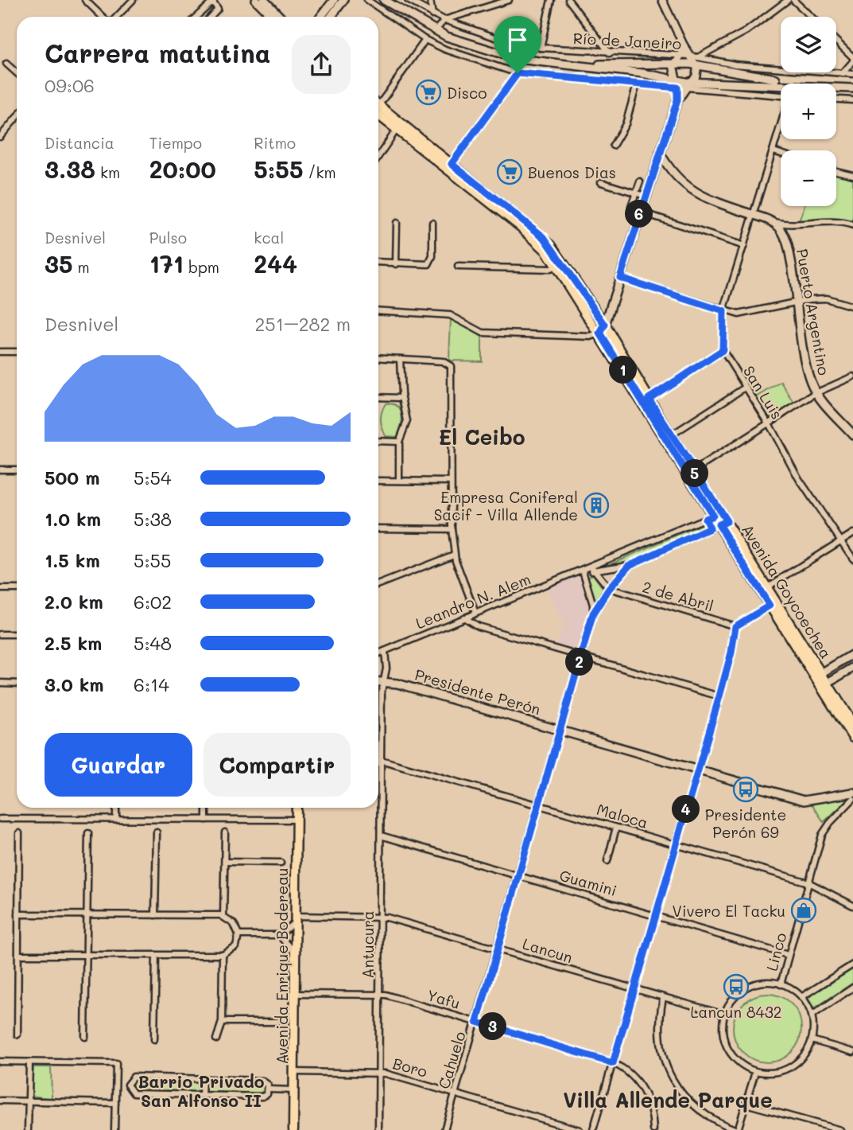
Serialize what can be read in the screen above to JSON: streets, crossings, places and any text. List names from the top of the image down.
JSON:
{
  "streets": {
    "main road": [
      "Puerto Argentino",
      "Avenida Goycoechea",
      "Presidente Perón",
      "Avenida Enrique Bodereau"
    ],
    "street": [
      "Río de Janeiro",
      "San Luis",
      "2 de Abril",
      "Leandro N. Alem",
      "Maloca",
      "Guamini",
      "Antucura",
      "Lancun",
      "Linco",
      "Yafu",
      "Cahuelo",
      "Boro"
    ]
  },
  "crossings": [
    ["Avenida Goycoechea", "Leandro N. Alem"],
    ["2 de Abril", "Leandro N. Alem"],
    ["Leandro N. Alem", "Antucura"],
    ["Leandro N. Alem", "Cahuelo"],
    ["Presidente Perón", "Antucura"],
    ["Presidente Perón", "Cahuelo"],
    ["Maloca", "Antucura"],
    ["Maloca", "Linco"],
    ["Maloca", "Cahuelo"],
    ["Guamini", "Antucura"],
    ["Guamini", "Linco"],
    ["Guamini", "Cahuelo"],
    ["Antucura", "Lancun"],
    ["Antucura", "Yafu"],
    ["Antucura", "Boro"],
    ["Lancun", "Linco"],
    ["Lancun", "Avenida Enrique Bodereau"],
    ["Lancun", "Cahuelo"],
    ["Avenida Enrique Bodereau", "Yafu"],
    ["Avenida Enrique Bodereau", "Boro"],
    ["Yafu", "Cahuelo"],
    ["Cahuelo", "Boro"]
  ],
  "districts": ["El Ceibo", "Barrio Privado San Alfonso II", "Villa Allende Parque"],
  "places": {
    "supermarket": ["Disco", "Buenos Dias"],
    "building": ["Empresa Coniferal Sacif - Villa Allende"],
    "bus stop": ["Presidente Perón 69", "Lancun 8432"],
    "shop": ["Vivero El Tacku"]
  },
  "page": {
    "map_buttons": ["+", "−"],
    "heading": ["Carrera matutina", "09:06"],
    "stats": [
      ["Distancia", "3.38 km"],
      ["Tiempo", "20:00"],
      ["Ritmo", "5:55 /km"],
      ["Desnivel", "35 m"],
      ["Pulso", "171 bpm"],
      ["kcal", "244"]
    ],
    "pins": [
      "6",
      "1",
      "5",
      "2",
      "4",
      "3"
    ],
    "chart": ["Desnivel", "251–282 m"],
    "list": [
      {
        "name": "500 m",
        "note": "5:54"
      },
      {
        "name": "1.0 km",
        "note": "5:38"
      },
      {
        "name": "1.5 km",
        "note": "5:55"
      },
      {
        "name": "2.0 km",
        "note": "6:02"
      },
      {
        "name": "2.5 km",
        "note": "5:48"
      },
      {
        "name": "3.0 km",
        "note": "6:14"
      }
    ],
    "buttons": ["Guardar", "Compartir"]
  }
}
